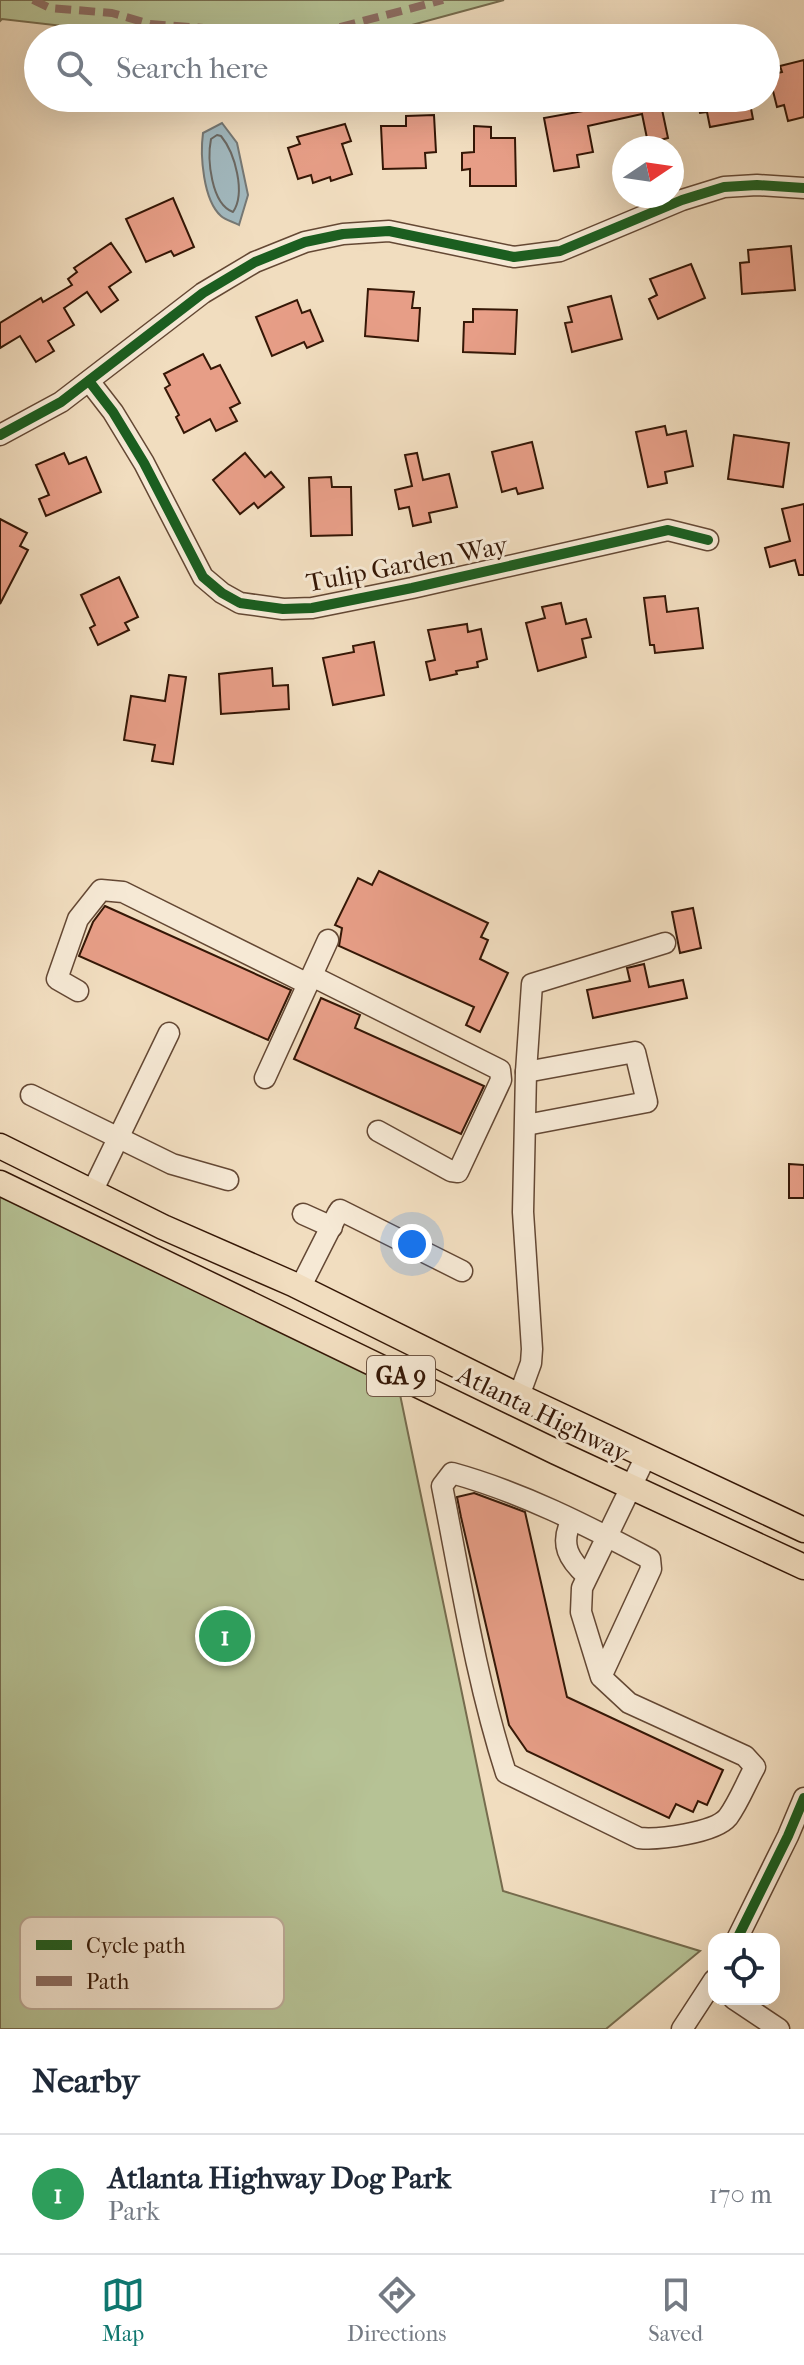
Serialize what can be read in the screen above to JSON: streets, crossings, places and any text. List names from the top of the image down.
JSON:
{
  "streets": {
    "main road": ["GA 9", "Atlanta Highway"],
    "street": ["Tulip Garden Way"]
  },
  "legend": ["Cycle path", "Path"],
  "north": "right",
  "page": {
    "search": "Search here",
    "pins": "1",
    "heading": "Nearby",
    "list": [
      {
        "mark": "1",
        "name": "Atlanta Highway Dog Park",
        "note": "Park",
        "value": "170 m"
      }
    ],
    "nav": ["Map", "Directions", "Saved"]
  }
}
